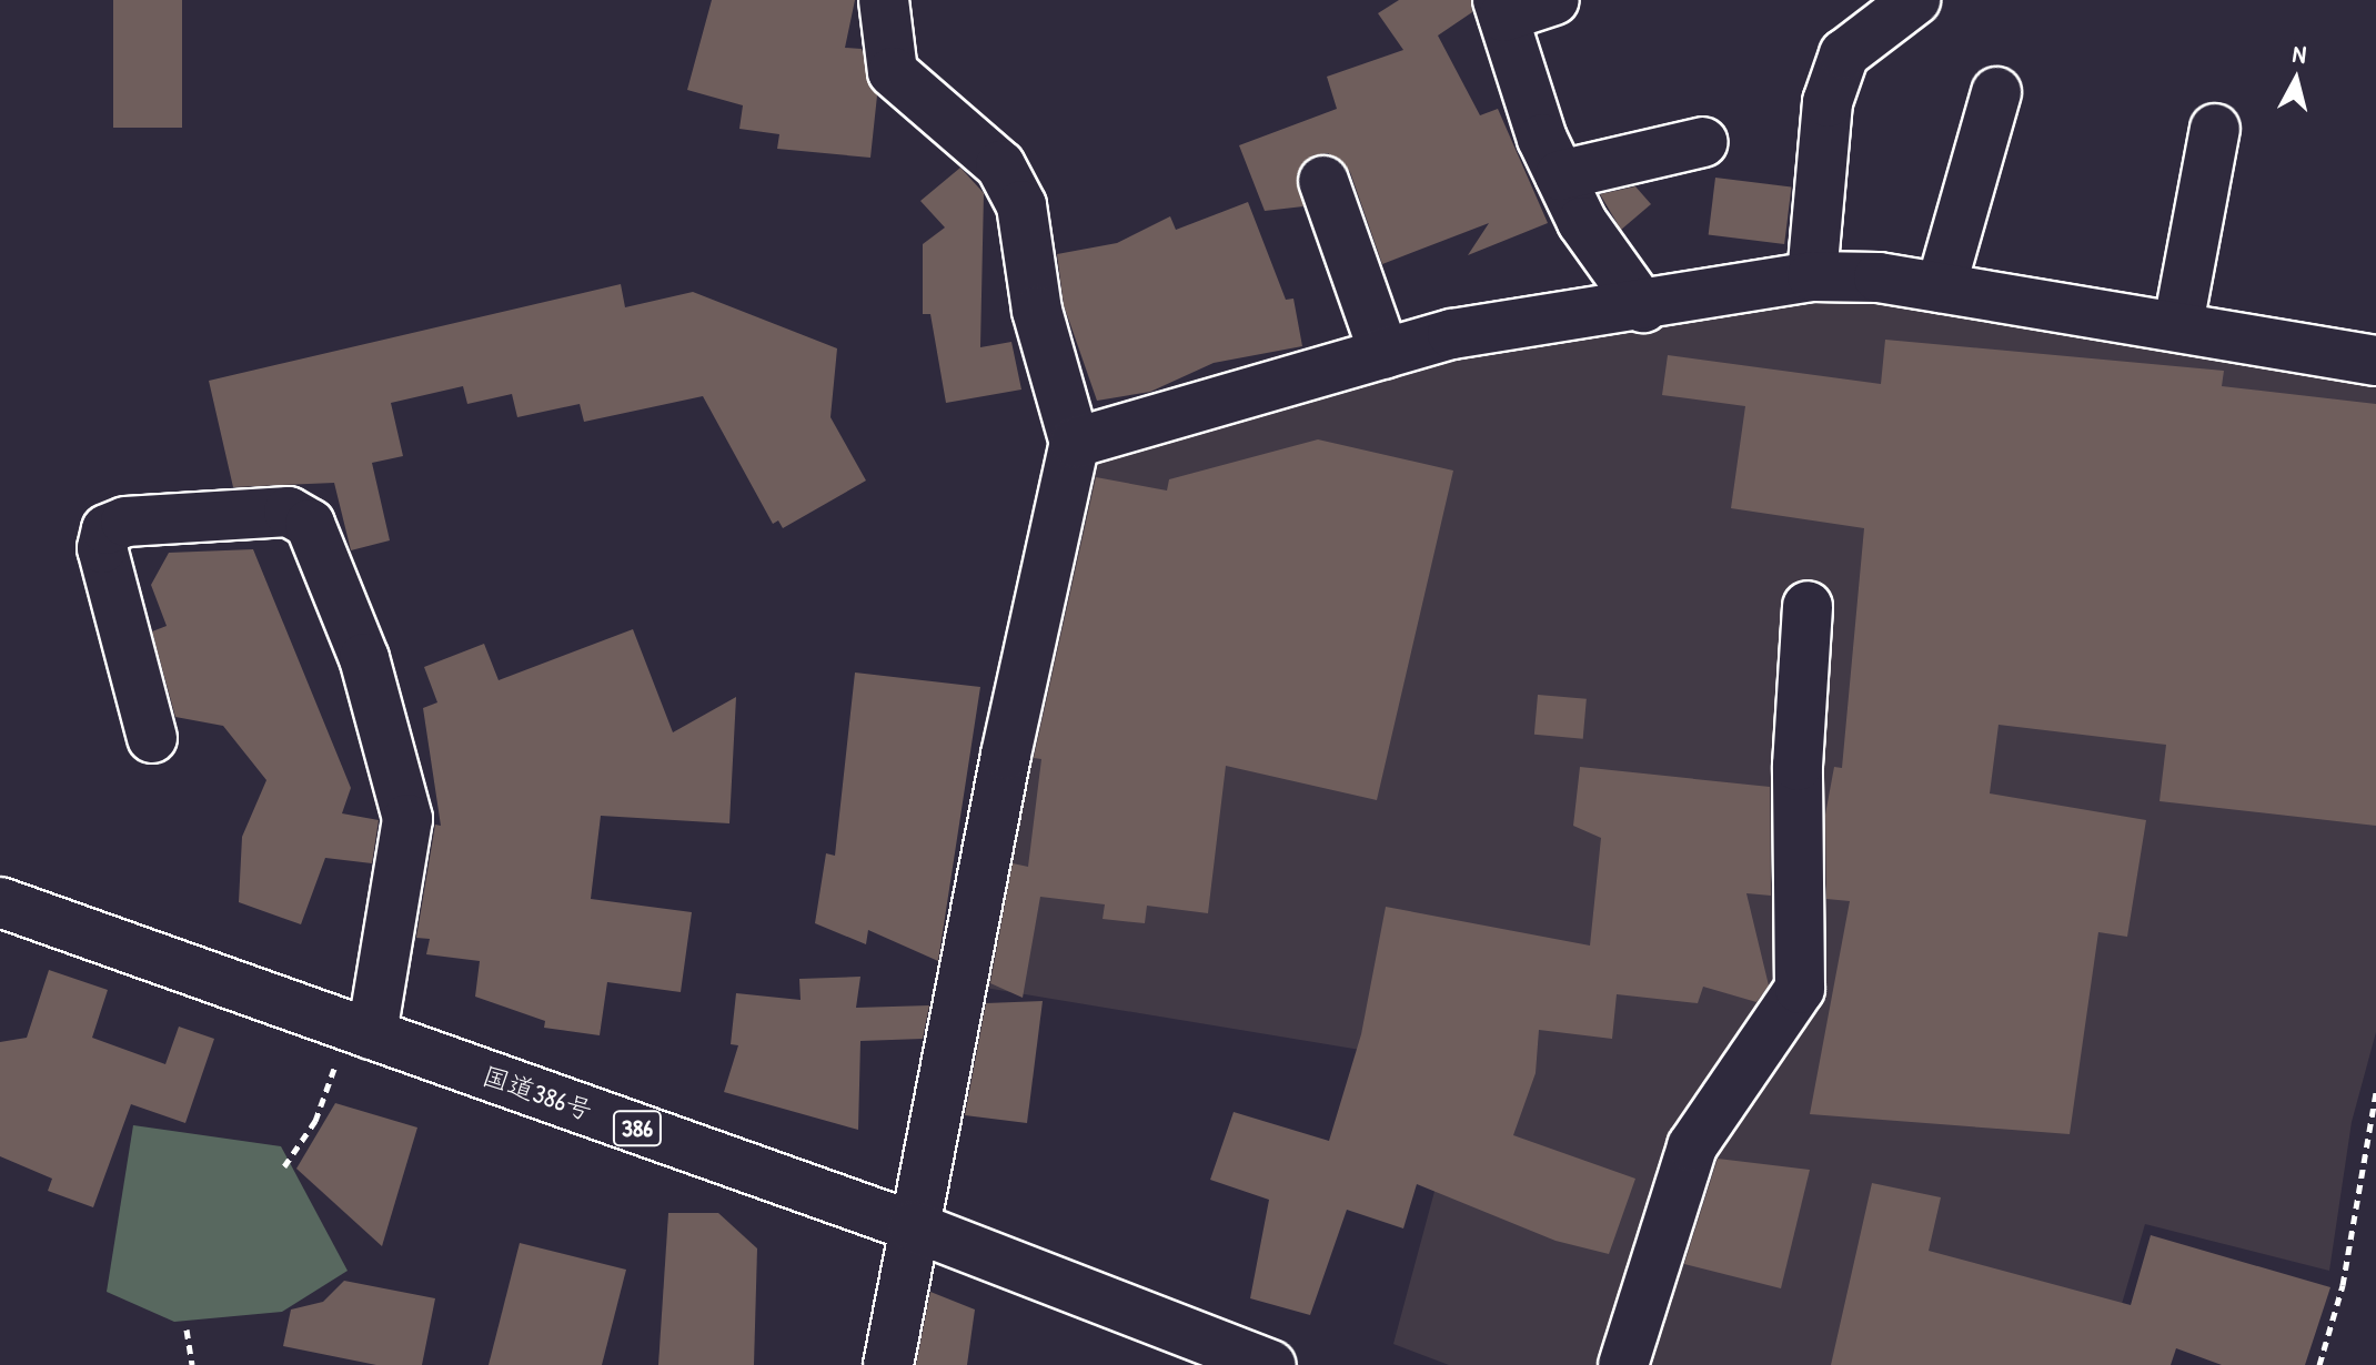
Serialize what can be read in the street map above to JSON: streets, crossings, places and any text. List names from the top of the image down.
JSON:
{
  "streets": {
    "main road": ["国道386号", "386"]
  },
  "north": "top"
}
